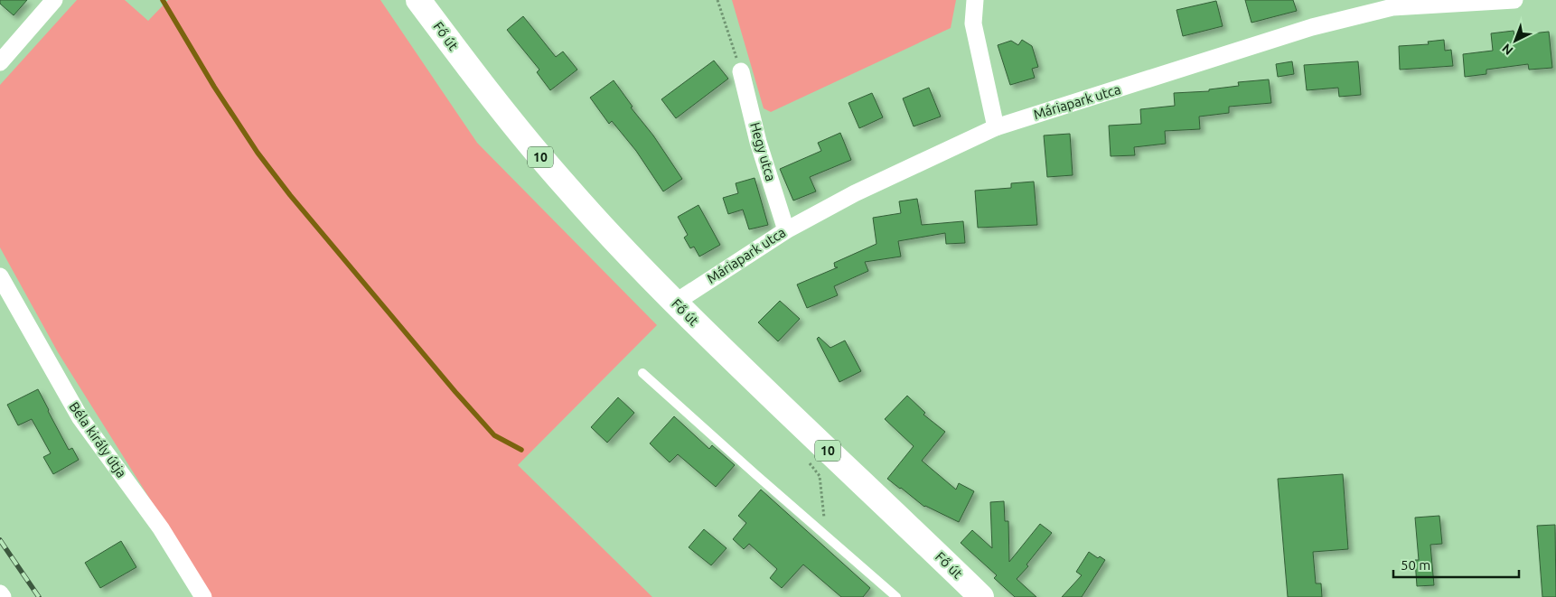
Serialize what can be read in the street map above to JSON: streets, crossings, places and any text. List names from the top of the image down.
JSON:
{
  "streets": {
    "main road": ["Fő út", "10"],
    "street": ["Máriapark utca", "Hegy utca", "Béla király útja"]
  },
  "crossings": [
    ["Fő út", "Máriapark utca"],
    ["Máriapark utca", "Hegy utca"]
  ],
  "scale_bar": "50 m",
  "north": "bottom left"
}
